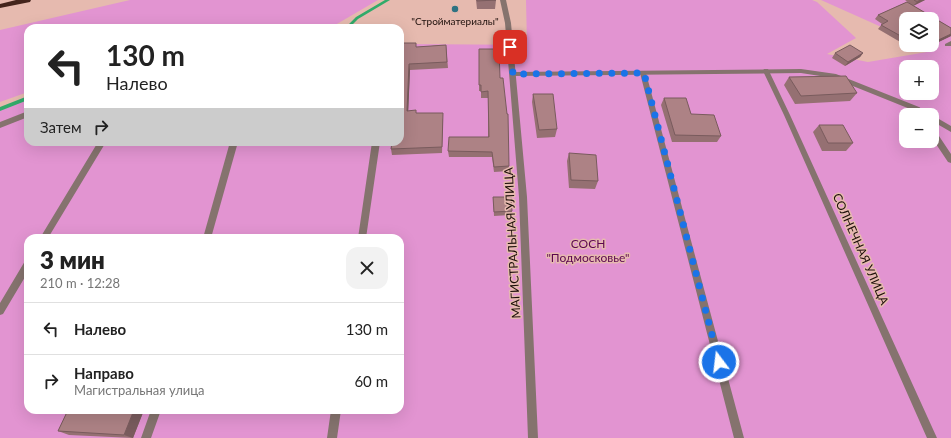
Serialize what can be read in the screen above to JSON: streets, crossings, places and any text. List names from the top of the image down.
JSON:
{
  "streets": {
    "street": ["МАГИСТРАЛЬНАЯ УЛИЦА", "СОЛНЕЧНАЯ УЛИЦА"]
  },
  "parks": ["СОСН \"Подмосковье\""],
  "places": ["\"Стройматериалы\""],
  "page": {
    "map_buttons": ["+", "−"],
    "turn": ["130 m", "Налево"],
    "then": "Затем",
    "heading": ["3 мин", "210 m · 12:28"],
    "list": [
      {
        "name": "Налево",
        "value": "130 m"
      },
      {
        "name": "Направо",
        "note": "Магистральная улица",
        "value": "60 m"
      }
    ]
  }
}
